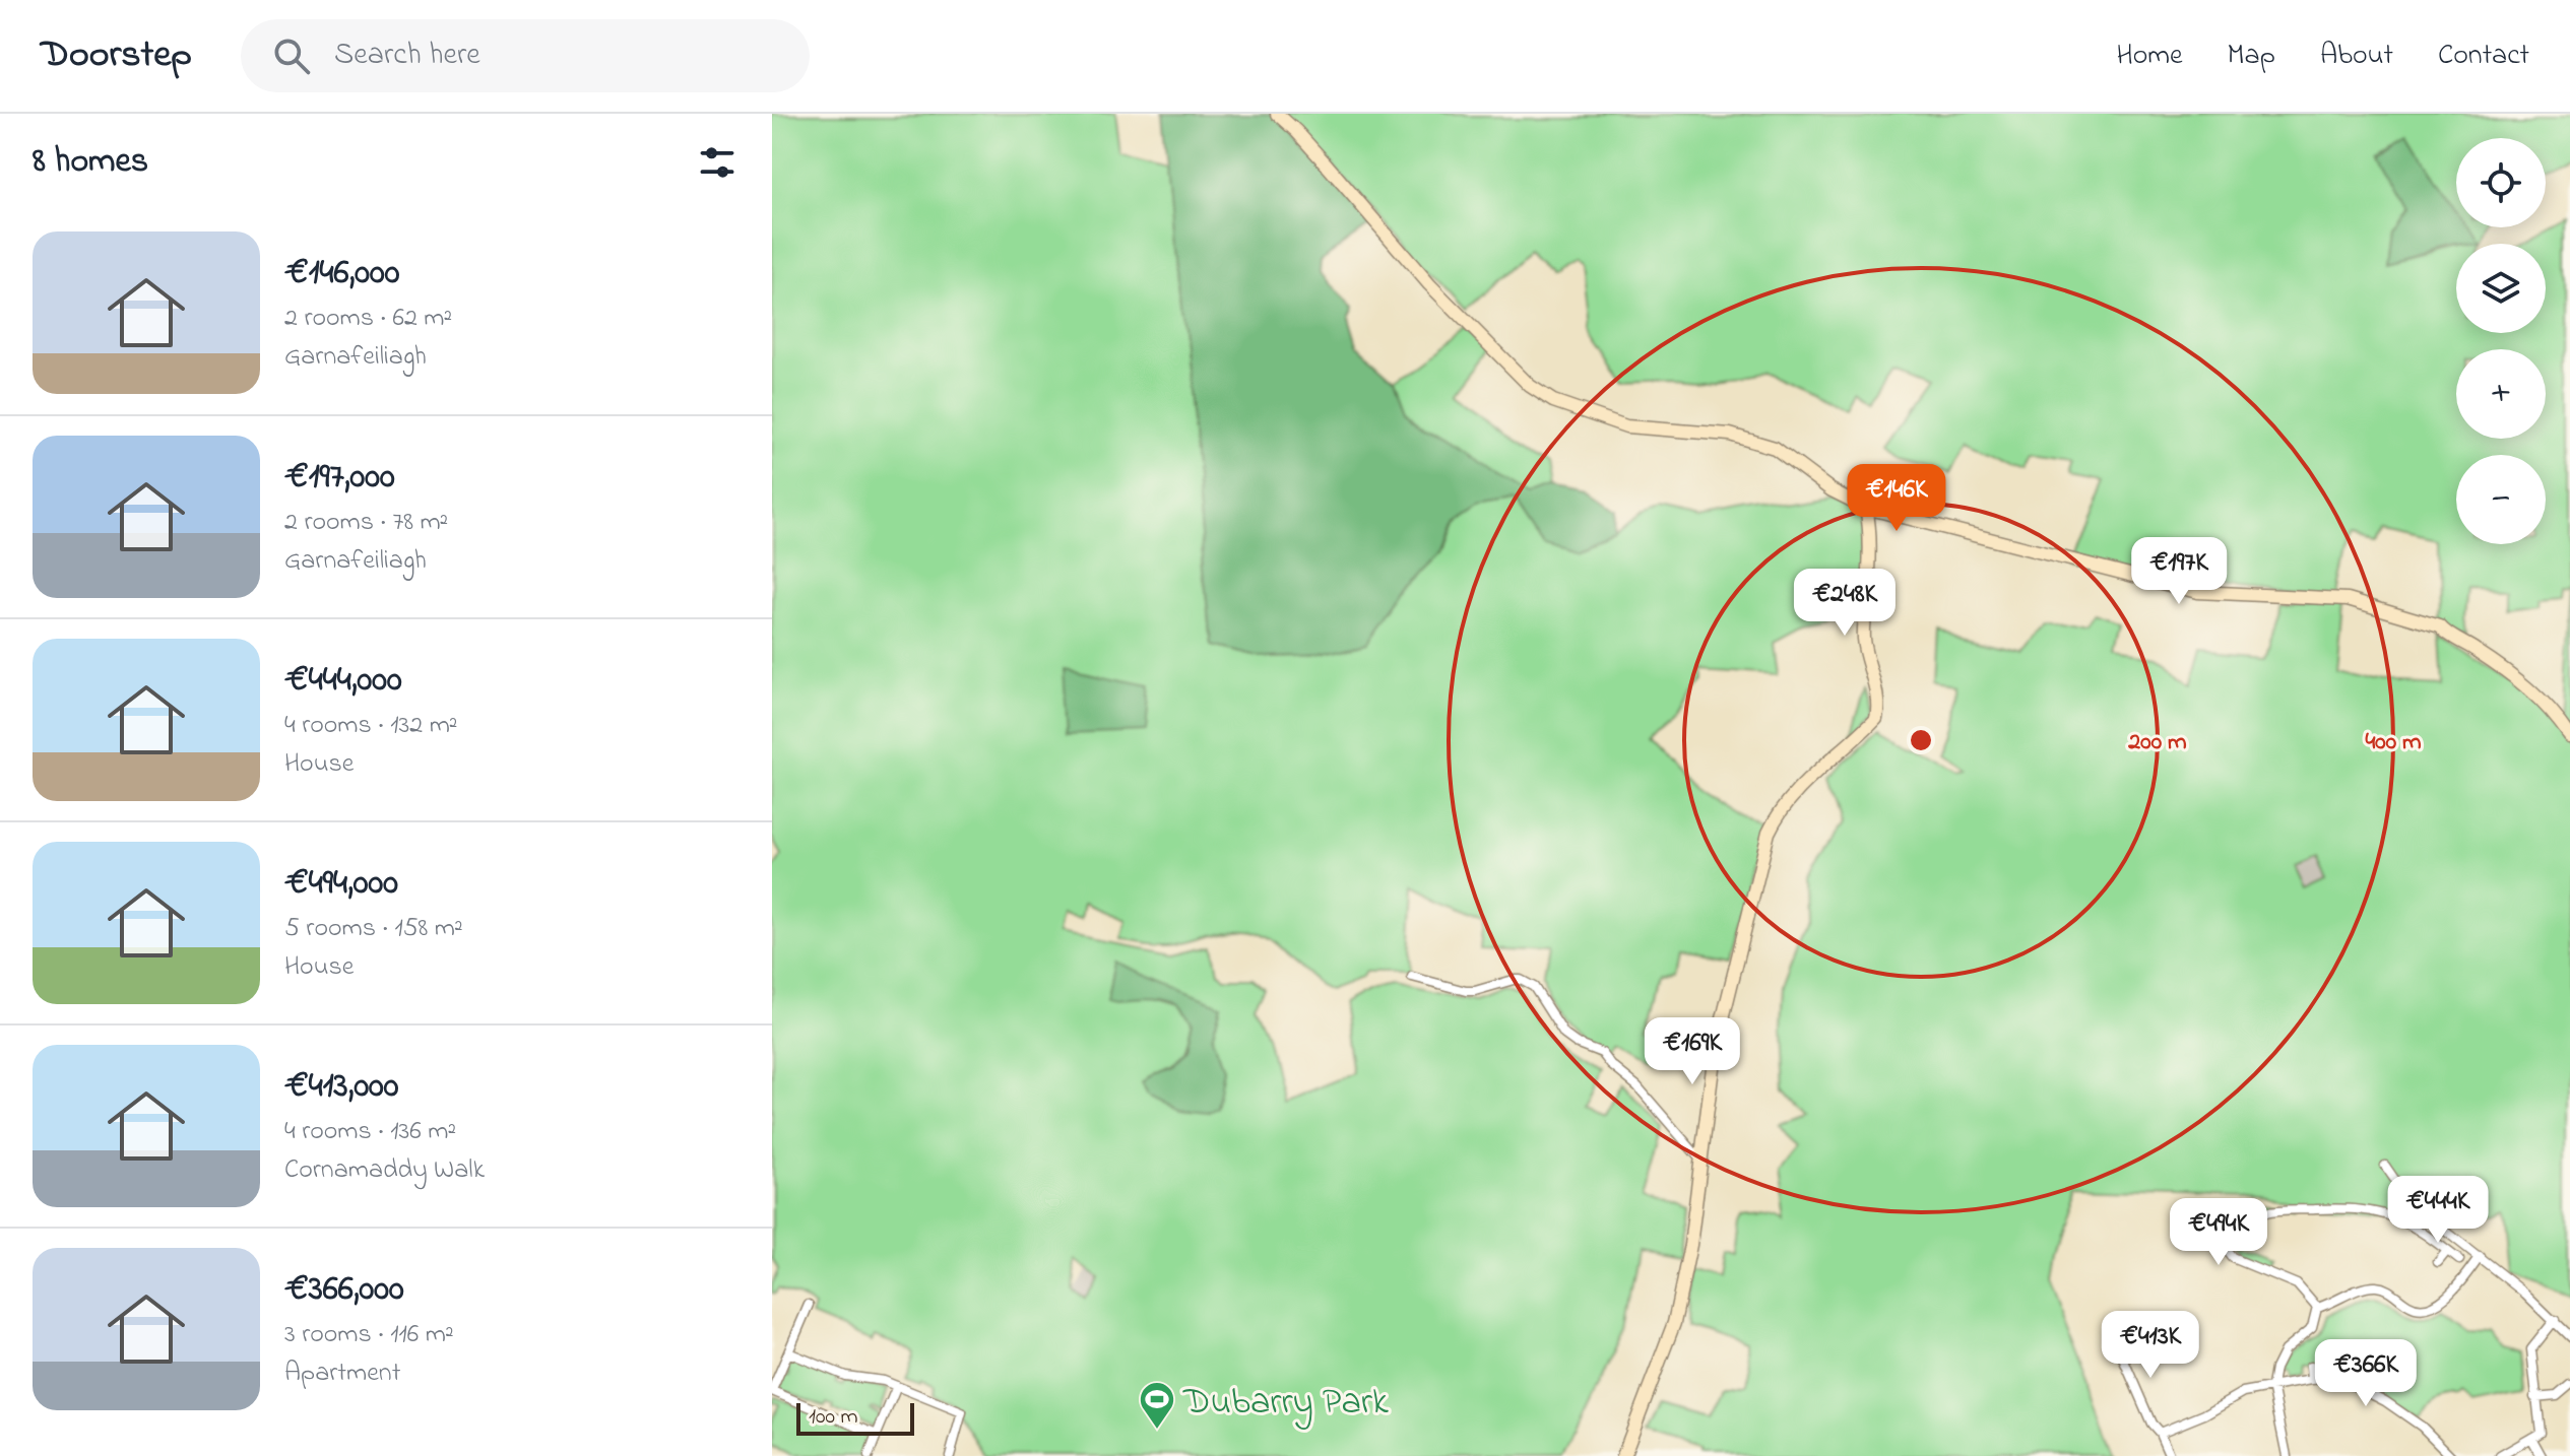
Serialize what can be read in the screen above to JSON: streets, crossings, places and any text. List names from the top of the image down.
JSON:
{
  "places": {
    "sports": ["Dubarry Park"]
  },
  "scale_bar": "100 m",
  "page": {
    "header": "Doorstep",
    "search": "Search here",
    "nav": [
      "Home",
      "Map",
      "About",
      "Contact"
    ],
    "heading": "8 homes",
    "map_buttons": ["+", "−"],
    "list": [
      {
        "name": "€146,000",
        "note": "2 rooms · 62 m² · Garnafeiliagh"
      },
      {
        "name": "€197,000",
        "note": "2 rooms · 78 m² · Garnafeiliagh"
      },
      {
        "name": "€444,000",
        "note": "4 rooms · 132 m² · House"
      },
      {
        "name": "€494,000",
        "note": "5 rooms · 158 m² · House"
      },
      {
        "name": "€413,000",
        "note": "4 rooms · 136 m² · Cornamaddy Walk"
      },
      {
        "name": "€366,000",
        "note": "3 rooms · 116 m² · Apartment"
      }
    ],
    "price": [
      "€146K",
      "€197K",
      "€248K",
      "€169K",
      "€444K",
      "€494K",
      "€413K",
      "€366K"
    ],
    "scale": "100 m"
  },
  "rings": ["200 m", "400 m"]
}
